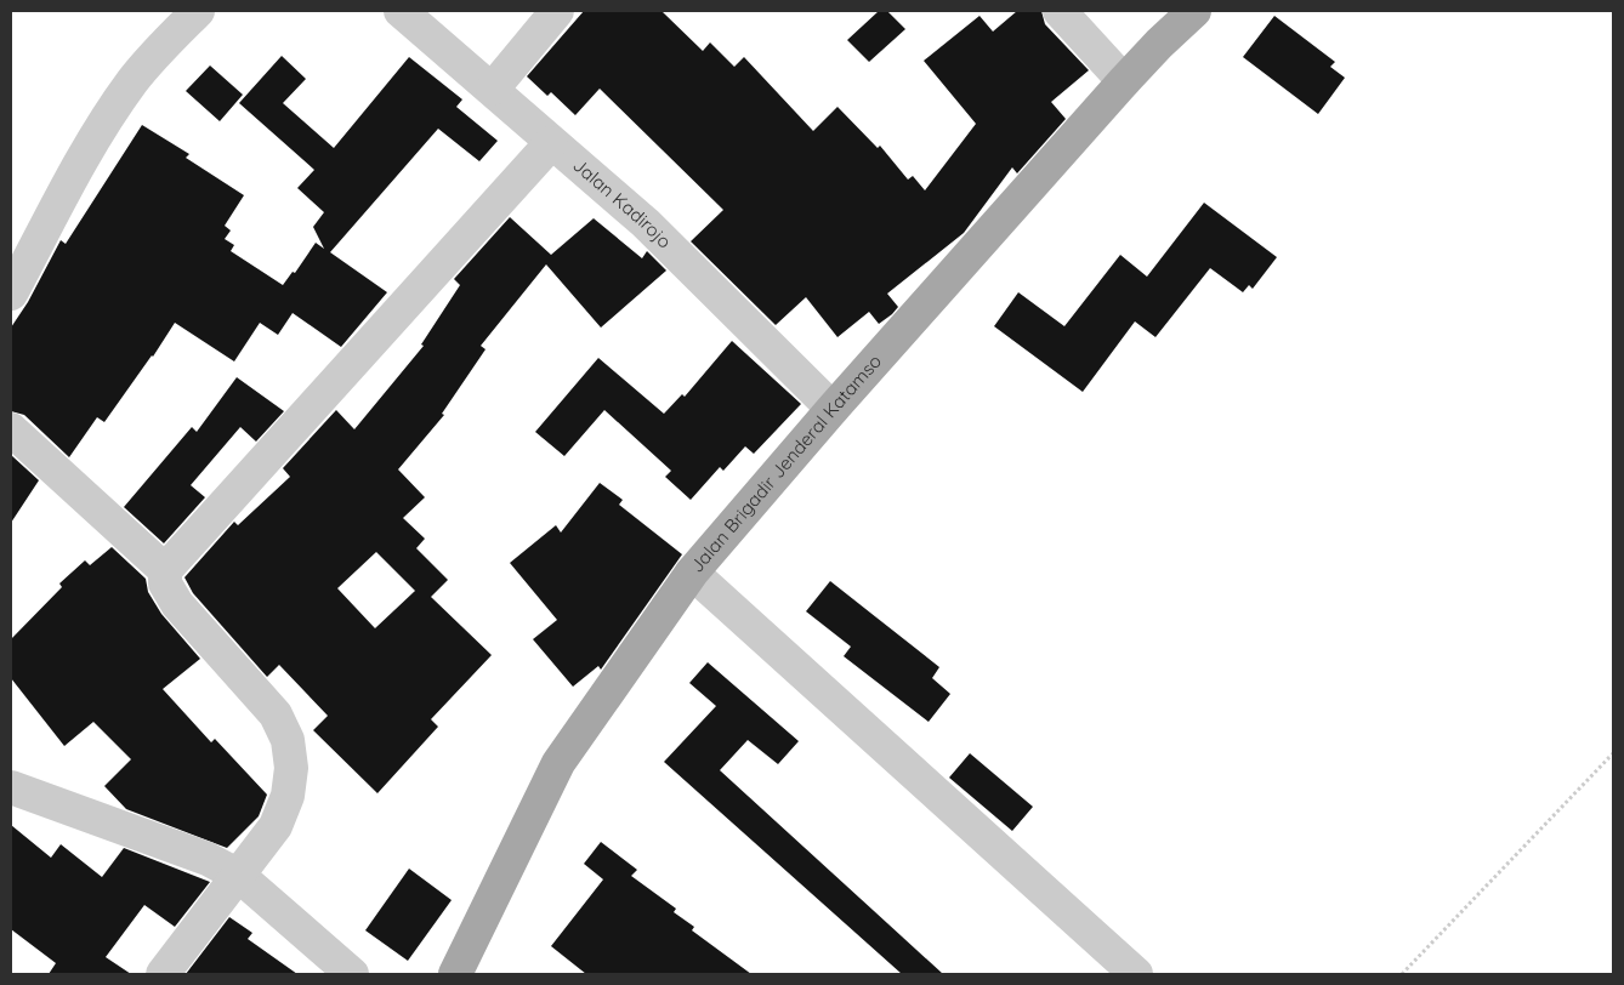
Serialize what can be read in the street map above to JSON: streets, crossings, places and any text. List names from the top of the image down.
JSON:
{
  "streets": {
    "main road": ["Jalan Brigadir Jenderal Katamso"],
    "street": ["Jalan Kadirojo"]
  },
  "crossings": [
    ["Jalan Kadirojo", "Jalan Brigadir Jenderal Katamso"]
  ]
}
